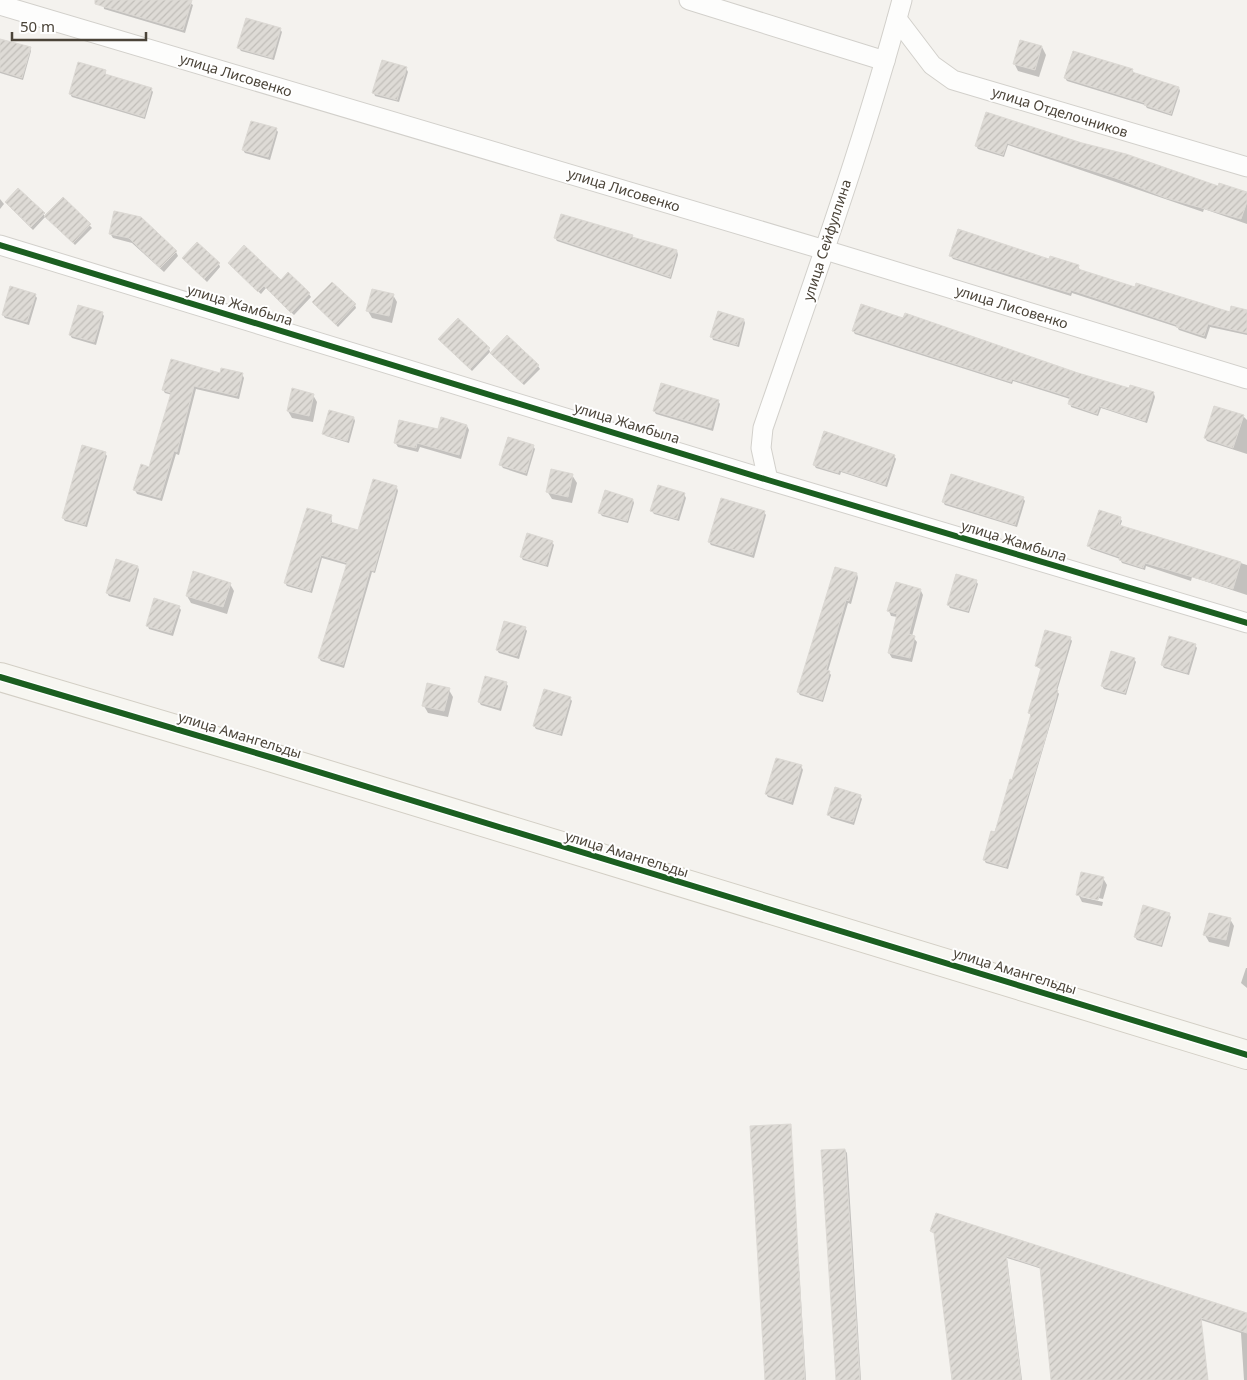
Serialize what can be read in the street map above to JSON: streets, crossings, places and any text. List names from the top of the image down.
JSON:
{
  "streets": {
    "street": [
      "улица Лисовенко",
      "улица Отделочников",
      "улица Сейфуллина",
      "улица Жамбыла",
      "улица Амангельды"
    ]
  },
  "crossings": [
    ["улица Лисовенко", "улица Сейфуллина"],
    ["улица Отделочников", "улица Сейфуллина"],
    ["улица Сейфуллина", "улица Жамбыла"]
  ],
  "scale_bar": "50 m"
}
